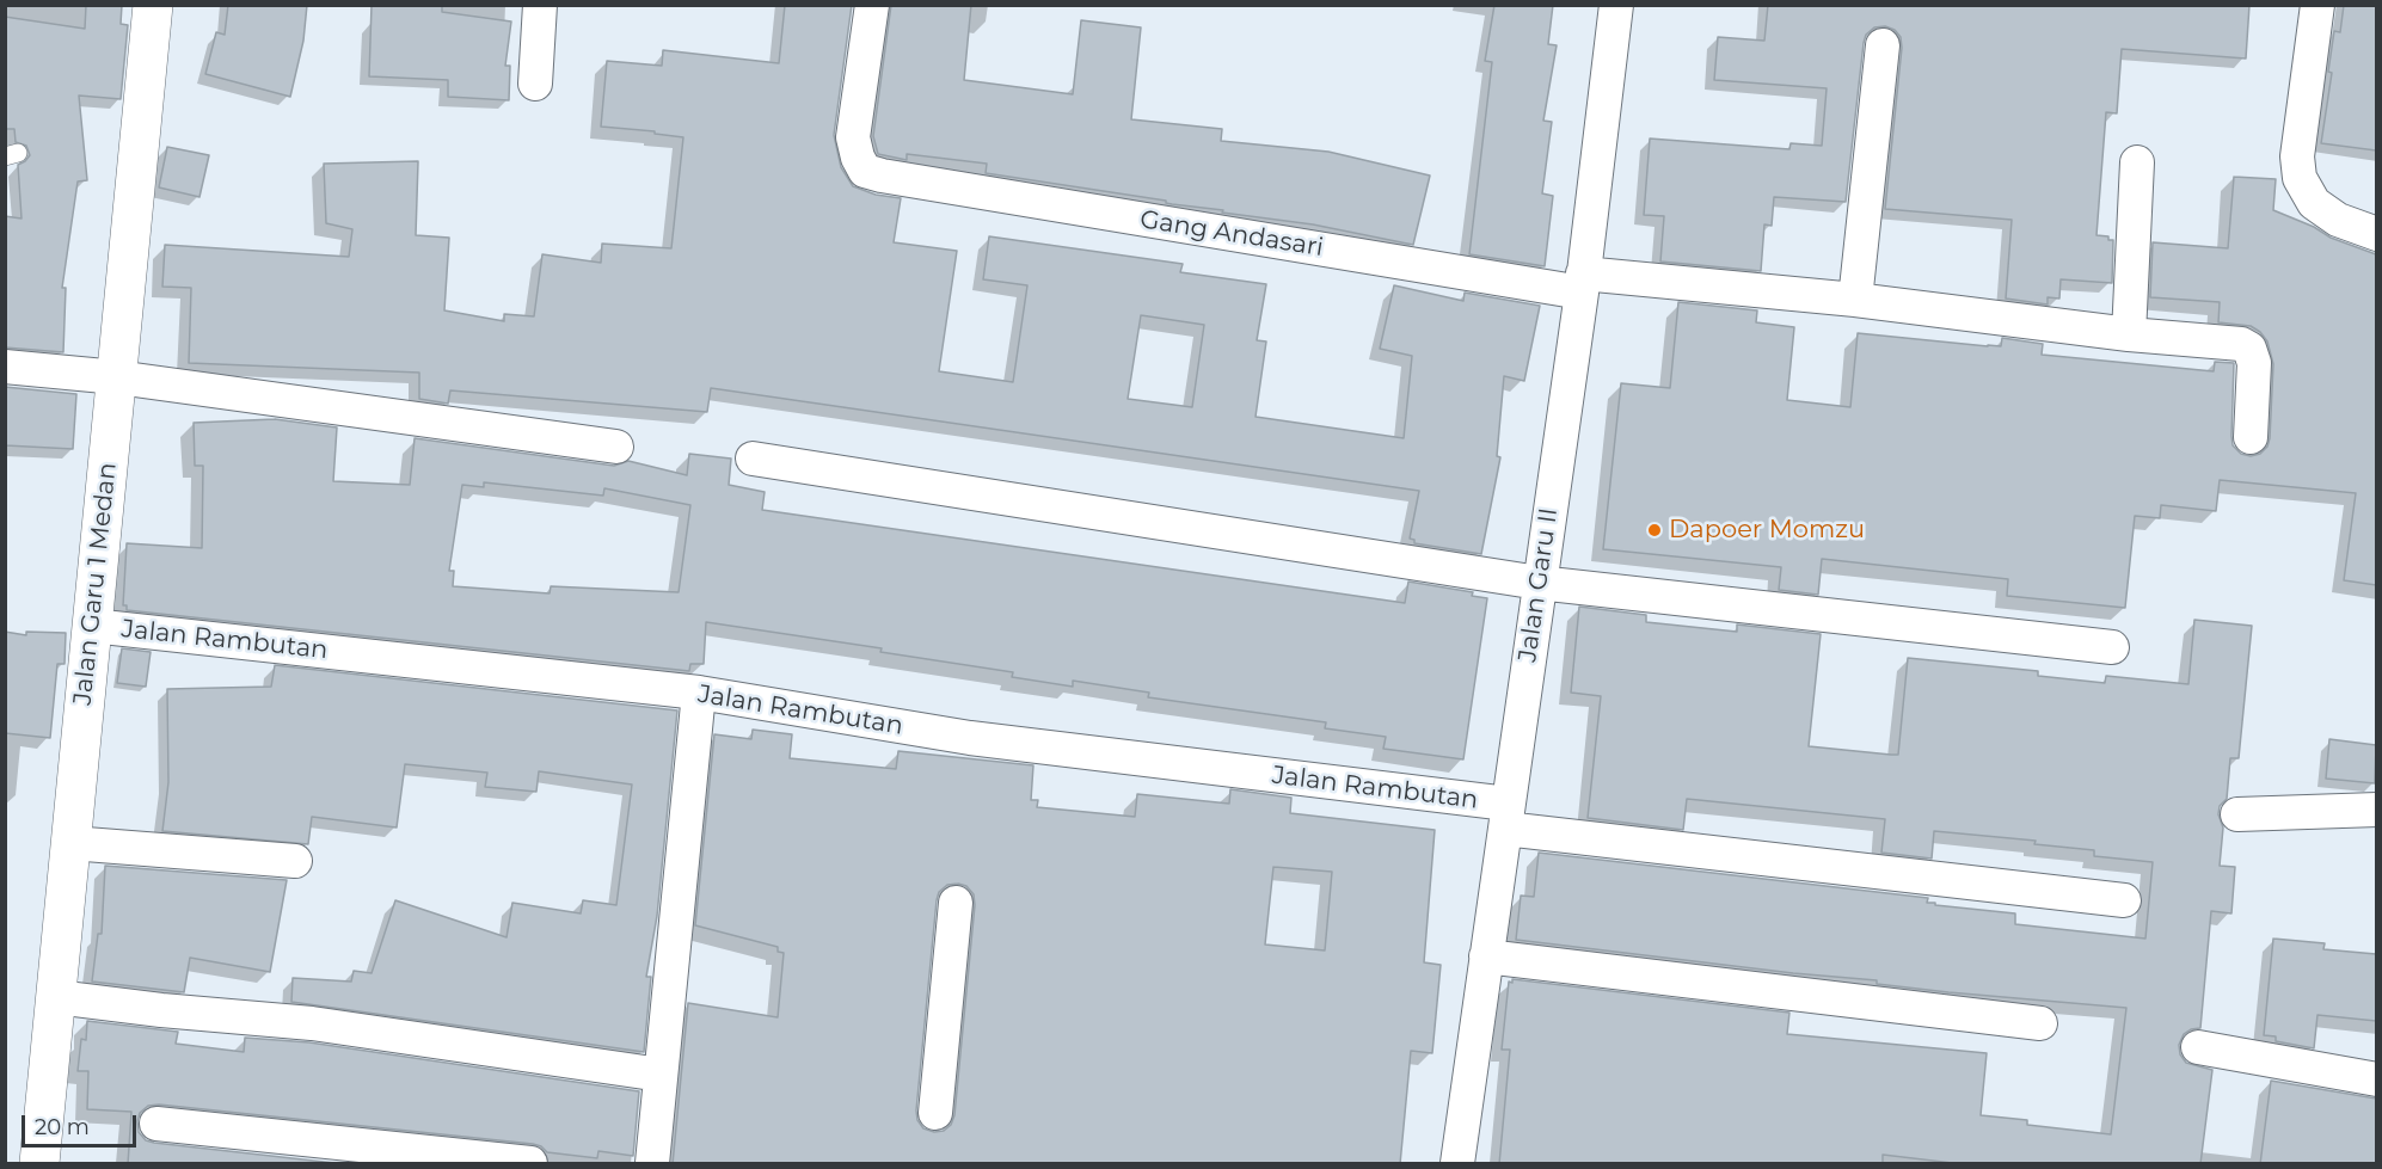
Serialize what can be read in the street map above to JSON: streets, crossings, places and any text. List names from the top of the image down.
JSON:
{
  "streets": {
    "street": [
      "Gang Andasari",
      "Jalan Garu 1 Medan",
      "Jalan Garu II",
      "Jalan Rambutan"
    ]
  },
  "crossings": [
    ["Gang Andasari", "Jalan Garu II"],
    ["Jalan Garu 1 Medan", "Jalan Rambutan"],
    ["Jalan Garu II", "Jalan Rambutan"]
  ],
  "places": ["Dapoer Momzu"],
  "scale_bar": "20 m"
}
